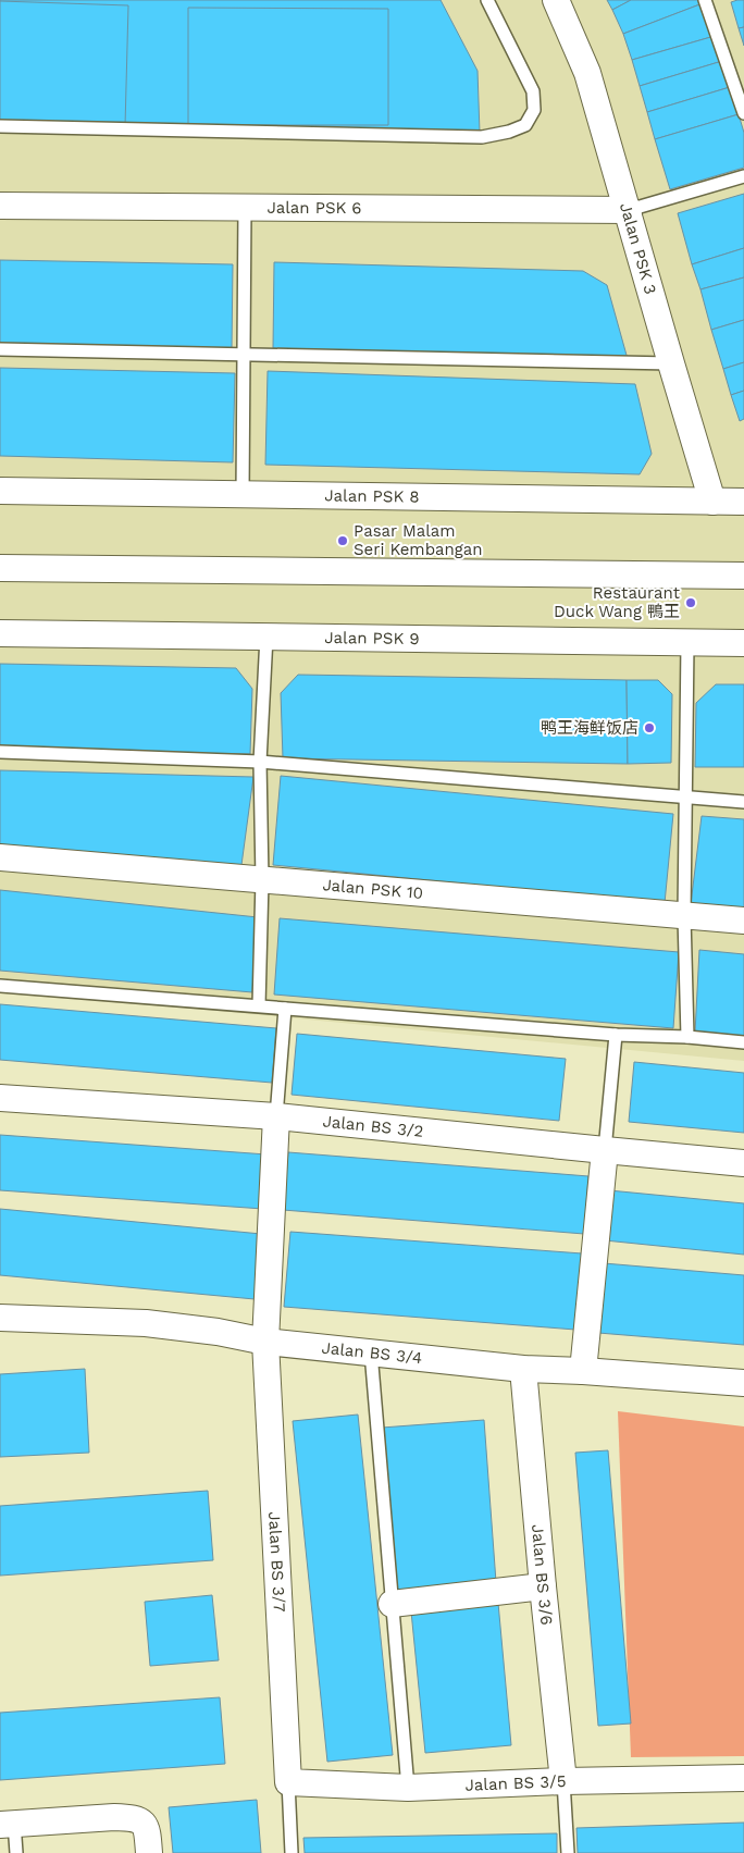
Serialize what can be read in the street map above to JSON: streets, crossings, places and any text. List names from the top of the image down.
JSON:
{
  "streets": {
    "street": [
      "Jalan PSK 6",
      "Jalan PSK 3",
      "Jalan PSK 8",
      "Jalan PSK 9",
      "Jalan PSK 10",
      "Jalan BS 3/2",
      "Jalan BS 3/4",
      "Jalan BS 3/7",
      "Jalan BS 3/6",
      "Jalan BS 3/5"
    ]
  },
  "crossings": [
    ["Jalan PSK 6", "Jalan PSK 3"],
    ["Jalan PSK 3", "Jalan PSK 8"],
    ["Jalan BS 3/2", "Jalan BS 3/7"],
    ["Jalan BS 3/4", "Jalan BS 3/7"],
    ["Jalan BS 3/4", "Jalan BS 3/6"],
    ["Jalan BS 3/7", "Jalan BS 3/5"],
    ["Jalan BS 3/6", "Jalan BS 3/5"]
  ],
  "places": ["Pasar Malam Seri Kembangan", "Restaurant Duck Wang 鴨王", "鸭王海鲜饭店"]
}
